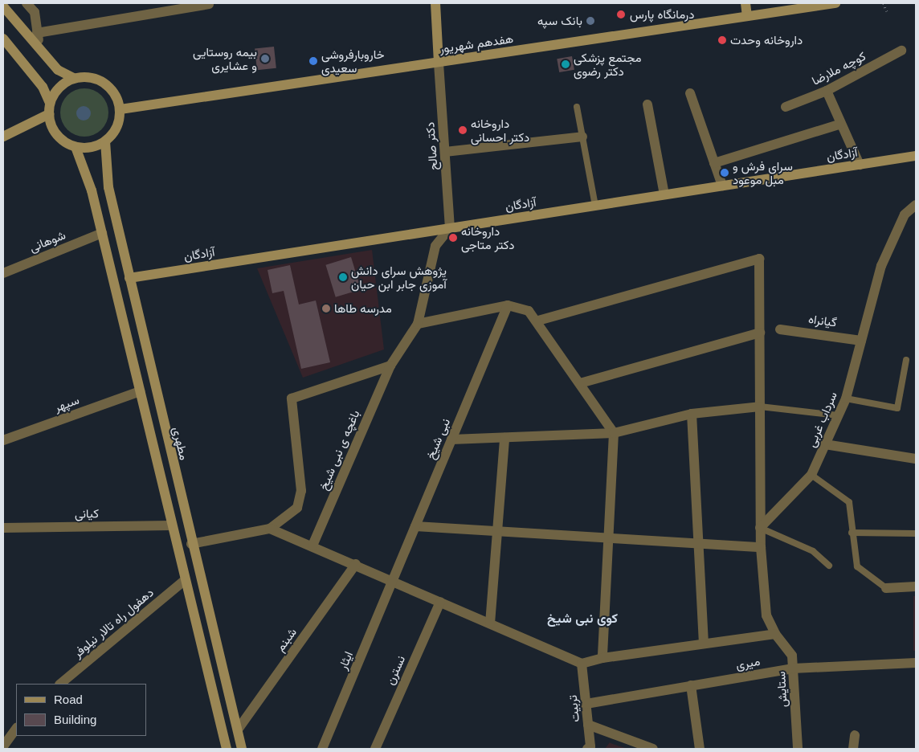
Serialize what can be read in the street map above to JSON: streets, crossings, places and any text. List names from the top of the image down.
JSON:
{
  "streets": {
    "main road": ["هفدهم شهریور", "آزادگان", "مطهری"],
    "street": [
      "کوچه ملارضا",
      "دکتر صالح",
      "شوهانی",
      "گیانراه",
      "سپهر",
      "سرداب غربی",
      "نبی شیخ",
      "باغچه ی نبی شیخ",
      "کیانی",
      "دهفول راه تالار نیلوفر",
      "شبنم",
      "ایثار",
      "میری",
      "نسترن",
      "ستایش",
      "تربیت"
    ]
  },
  "crossings": [
    ["هفدهم شهریور", "دکتر صالح"],
    ["هفدهم شهریور", "مطهری"],
    ["دکتر صالح", "آزادگان"],
    ["آزادگان", "مطهری"],
    ["گیانراه", "سرداب غربی"],
    ["نبی شیخ", "ایثار"],
    ["مطهری", "شبنم"],
    ["میری", "ستایش"],
    ["میری", "تربیت"]
  ],
  "districts": ["کوی نبی شیخ"],
  "places": [
    "درمانگاه پارس",
    "بانک سپه",
    "داروخانه وحدت",
    "بیمه روستایی و عشایری",
    "خاروبارفروشی سعیدی",
    "مجتمع پزشکی دکتر رضوی",
    "داروخانه دکتر احسانی",
    "سرای فرش و مبل موعود",
    "داروخانه دکتر متاجی",
    "پژوهش سرای دانش آموزی جابر ابن حیان",
    "مدرسه طاها"
  ],
  "legend": ["Road", "Building"]
}
